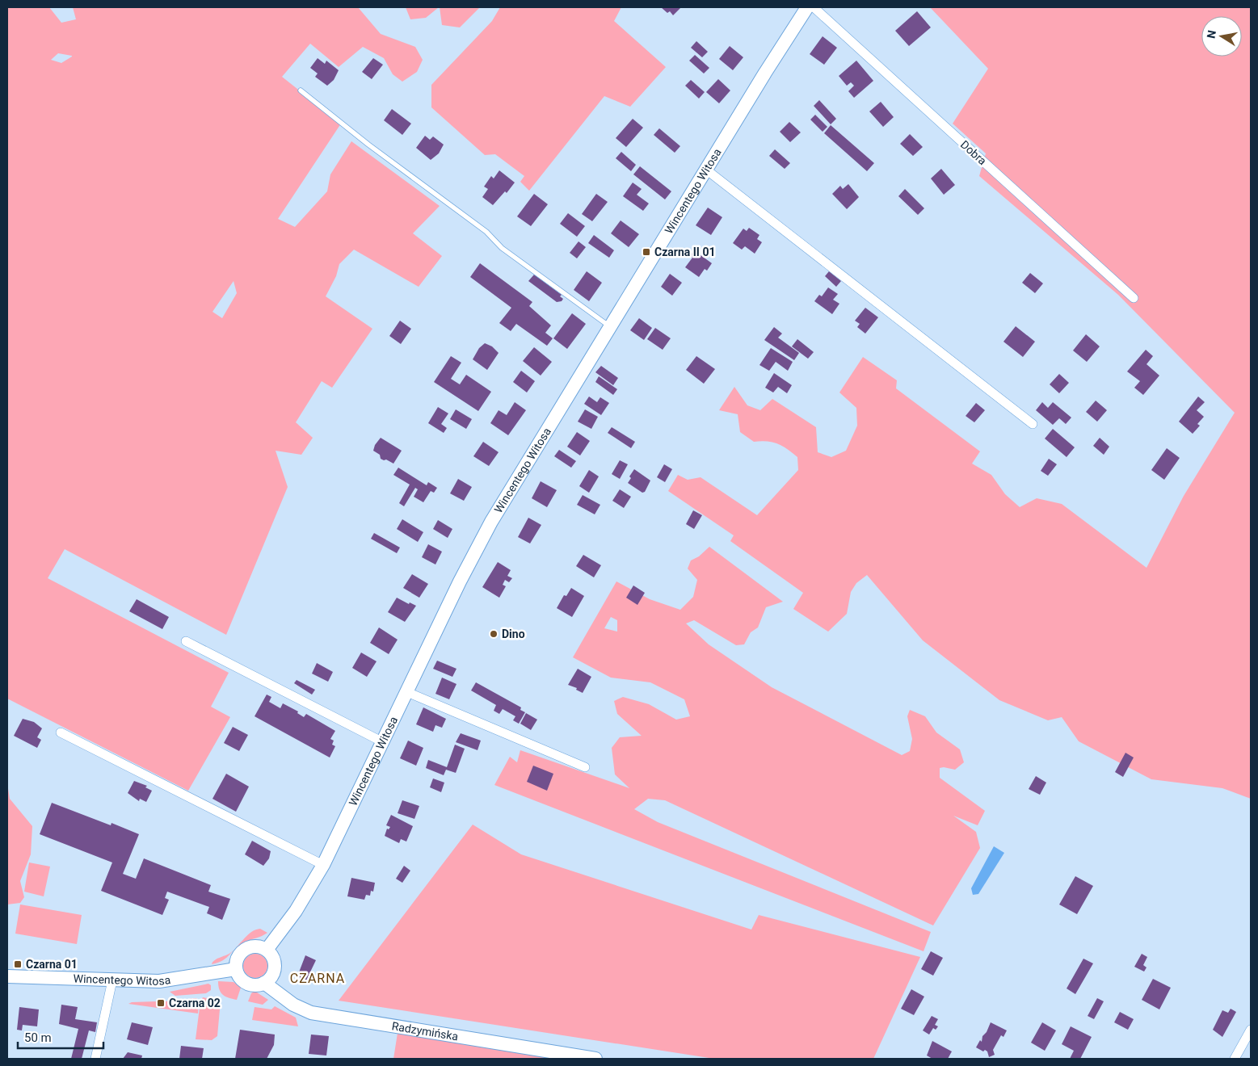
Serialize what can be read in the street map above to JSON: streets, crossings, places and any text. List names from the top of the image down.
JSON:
{
  "streets": {
    "main road": ["Wincentego Witosa", "Radzymińska"],
    "street": ["Dobra"]
  },
  "crossings": [
    ["Wincentego Witosa", "Radzymińska"]
  ],
  "districts": ["CZARNA"],
  "places": {
    "transit": ["Czarna II 01", "Czarna 01", "Czarna 02"],
    "other": ["Dino"]
  },
  "scale_bar": "50 m",
  "north": "left"
}
